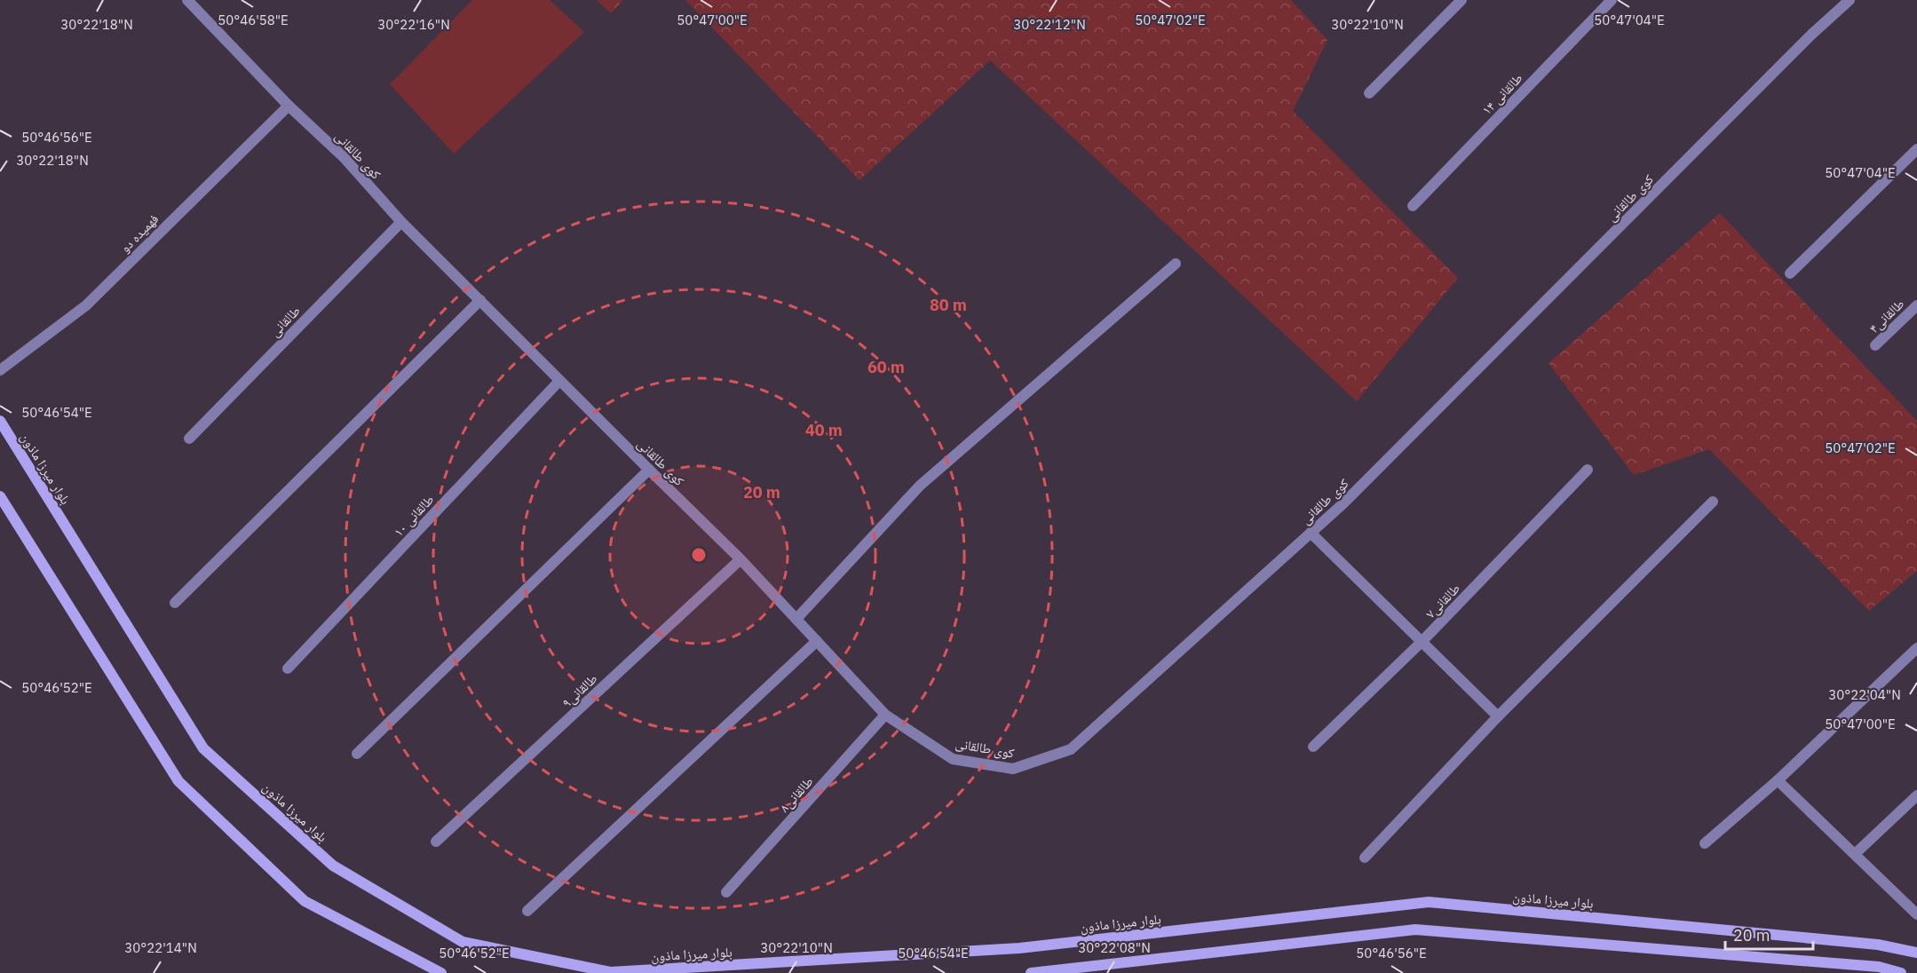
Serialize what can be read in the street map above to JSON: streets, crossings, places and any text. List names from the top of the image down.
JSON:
{
  "streets": {
    "main road": ["بلوار میرزا ماذون"],
    "street": [
      "طالقانی ۱۴",
      "کوی طالقانی",
      "فهمیده دو",
      "طالقانی۴",
      "طالقانی",
      "طالقانی ۱۰",
      "طالقانی۷",
      "طالقانی۹",
      "طالقانی۸"
    ]
  },
  "crossings": [
    ["کوی طالقانی", "فهمیده دو"],
    ["کوی طالقانی", "طالقانی"],
    ["کوی طالقانی", "طالقانی ۱۰"],
    ["کوی طالقانی", "طالقانی۹"],
    ["کوی طالقانی", "طالقانی۸"]
  ],
  "scale_bar": "20 m",
  "coordinates": [
    "50°47'00\"E",
    "50°47'04\"E",
    "50°46'58\"E",
    "50°47'02\"E",
    "30°22'18\"N",
    "30°22'16\"N",
    "30°22'12\"N",
    "30°22'10\"N",
    "50°46'56\"E",
    "50°46'54\"E",
    "50°46'52\"E",
    "30°22'04\"N",
    "30°22'14\"N",
    "30°22'08\"N"
  ],
  "rings": [
    "80 m",
    "60 m",
    "40 m",
    "20 m"
  ]
}
